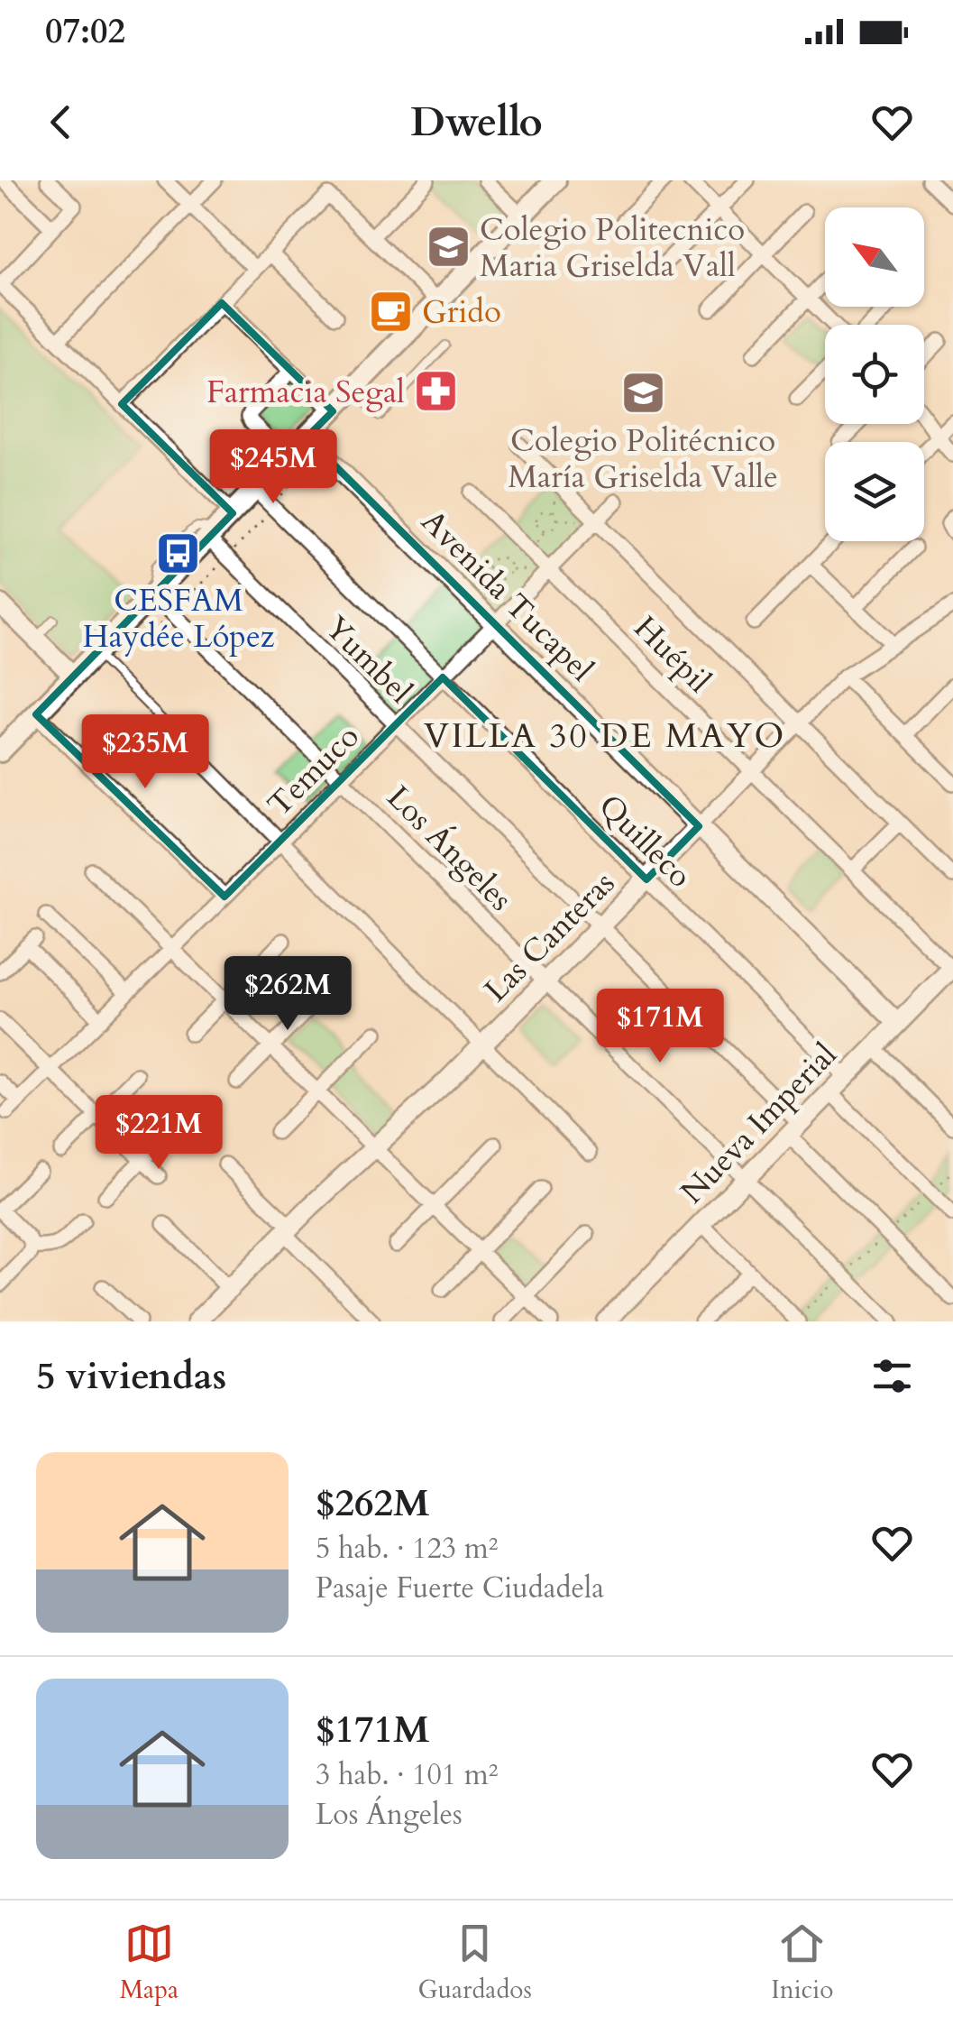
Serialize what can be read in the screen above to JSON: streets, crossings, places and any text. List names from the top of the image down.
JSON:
{
  "streets": {
    "street": [
      "Avenida Tucapel",
      "Huépil",
      "Yumbel",
      "Temuco",
      "Quilleco",
      "Los Ángeles",
      "Las Canteras",
      "Nueva Imperial"
    ]
  },
  "crossings": [
    ["Avenida Tucapel", "Temuco"],
    ["Avenida Tucapel", "Las Canteras"],
    ["Avenida Tucapel", "Nueva Imperial"],
    ["Huépil", "Temuco"],
    ["Huépil", "Las Canteras"],
    ["Huépil", "Nueva Imperial"],
    ["Yumbel", "Temuco"],
    ["Yumbel", "Las Canteras"],
    ["Yumbel", "Nueva Imperial"],
    ["Temuco", "Quilleco"],
    ["Temuco", "Los Ángeles"],
    ["Quilleco", "Las Canteras"],
    ["Quilleco", "Nueva Imperial"],
    ["Los Ángeles", "Las Canteras"],
    ["Los Ángeles", "Nueva Imperial"]
  ],
  "districts": ["VILLA 30 DE MAYO"],
  "places": {
    "school or university": ["Colegio Politecnico Maria Griselda Vall", "Colegio Politécnico María Griselda Valle"],
    "cafe": ["Grido"],
    "pharmacy": ["Farmacia Segal"],
    "bus stop": ["CESFAM Haydée López"]
  },
  "north": "top left",
  "page": {
    "status": "07:02",
    "header": "Dwello",
    "price": [
      "$245M",
      "$235M",
      "$262M",
      "$171M",
      "$221M"
    ],
    "heading": "5 viviendas",
    "list": [
      {
        "name": "$262M",
        "note": "5 hab. · 123 m² · Pasaje Fuerte Ciudadela"
      },
      {
        "name": "$171M",
        "note": "3 hab. · 101 m² · Los Ángeles"
      }
    ],
    "tabs": ["Mapa", "Guardados", "Inicio"]
  }
}
